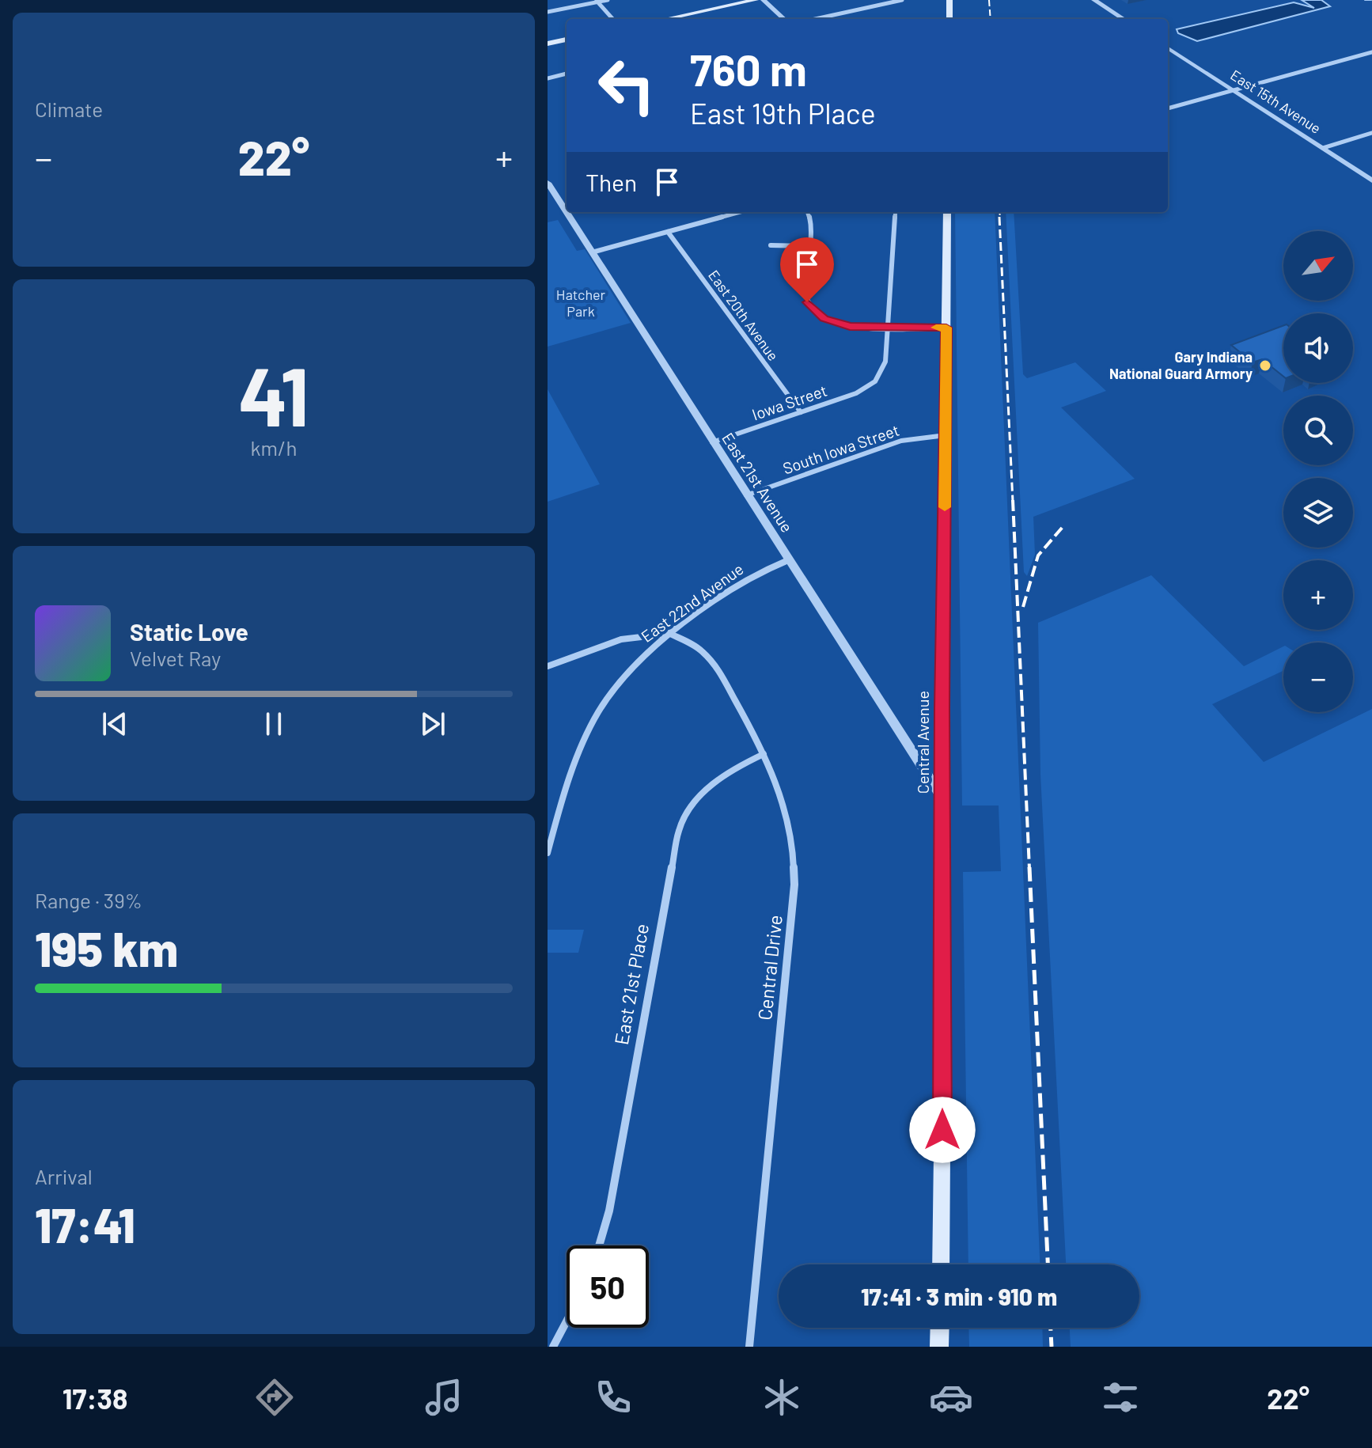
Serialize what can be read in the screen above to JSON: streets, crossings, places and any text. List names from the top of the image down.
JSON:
{
  "streets": {
    "main road": ["Central Avenue"],
    "street": [
      "East 15th Avenue",
      "East 20th Avenue",
      "Iowa Street",
      "South Iowa Street",
      "East 21st Avenue",
      "East 22nd Avenue",
      "Central Drive",
      "East 21st Place"
    ]
  },
  "crossings": [
    ["East 20th Avenue", "Iowa Street"],
    ["Iowa Street", "East 21st Avenue"],
    ["South Iowa Street", "East 21st Avenue"],
    ["South Iowa Street", "Central Avenue"],
    ["East 21st Avenue", "East 22nd Avenue"],
    ["East 21st Avenue", "Central Avenue"],
    ["East 22nd Avenue", "Central Drive"],
    ["Central Drive", "East 21st Place"]
  ],
  "parks": ["Hatcher Park"],
  "places": ["Gary Indiana National Guard Armory"],
  "north": "top right",
  "page": {
    "tile": [
      "Climate",
      ["41", "km/h"],
      ["Range · 39%", "195 km"],
      ["Arrival", "17:41"]
    ],
    "turn": ["760 m", "East 19th Place"],
    "heat": ["−", "22°", "+"],
    "then": "Then",
    "map_buttons": ["+", "−"],
    "song": ["Static Love", "Velvet Ray"],
    "limit": "50",
    "trip": "17:41 · 3 min · 910 m",
    "tabs": ["17:38", "22°"]
  }
}
